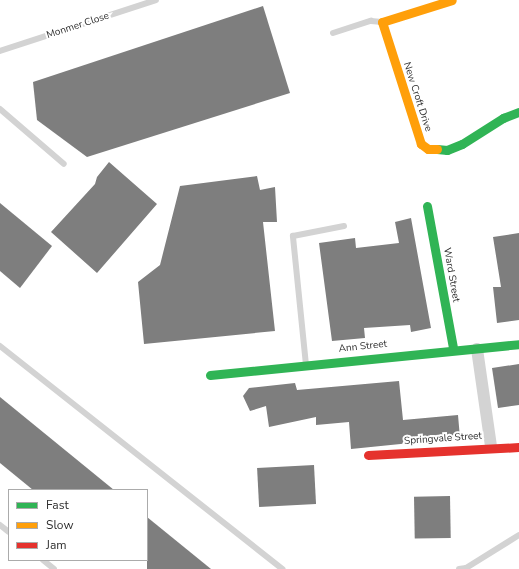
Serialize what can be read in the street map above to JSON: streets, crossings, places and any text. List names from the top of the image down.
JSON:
{
  "streets": {
    "street": [
      "New Croft Drive",
      "Ward Street",
      "Ann Street",
      "Springvale Street"
    ],
    "lane": ["Monmer Close"]
  },
  "crossings": [
    ["Ward Street", "Ann Street"]
  ],
  "legend": ["Fast", "Slow", "Jam"]
}
